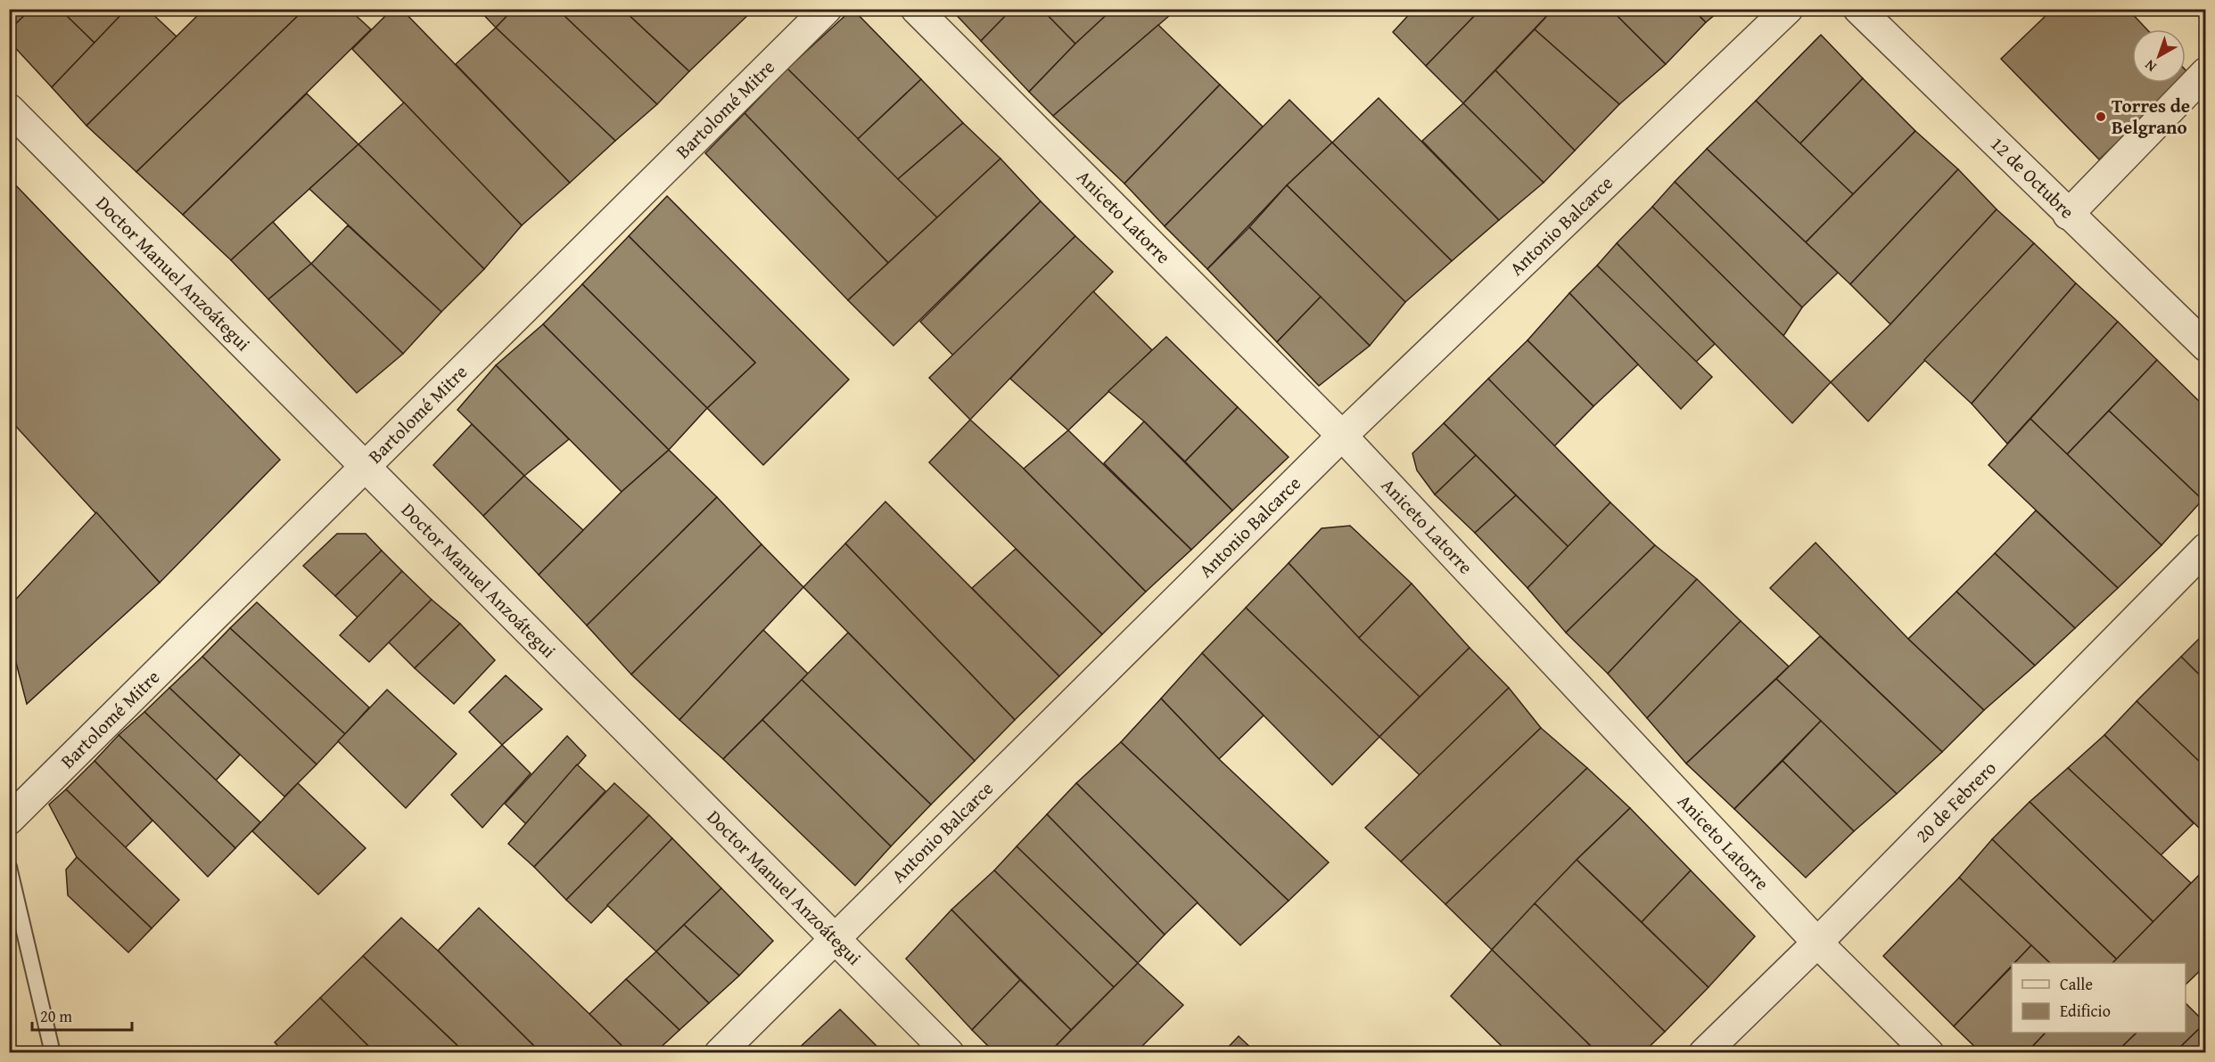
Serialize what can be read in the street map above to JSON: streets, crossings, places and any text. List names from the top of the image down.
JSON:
{
  "streets": {
    "street": [
      "Bartolomé Mitre",
      "12 de Octubre",
      "Aniceto Latorre",
      "Antonio Balcarce",
      "Doctor Manuel Anzoátegui",
      "20 de Febrero"
    ]
  },
  "crossings": [
    ["Bartolomé Mitre", "Doctor Manuel Anzoátegui"],
    ["Aniceto Latorre", "Antonio Balcarce"],
    ["Aniceto Latorre", "20 de Febrero"],
    ["Antonio Balcarce", "Doctor Manuel Anzoátegui"]
  ],
  "places": ["Torres de Belgrano"],
  "legend": ["Calle", "Edificio"],
  "scale_bar": "20 m",
  "north": "bottom left"
}
